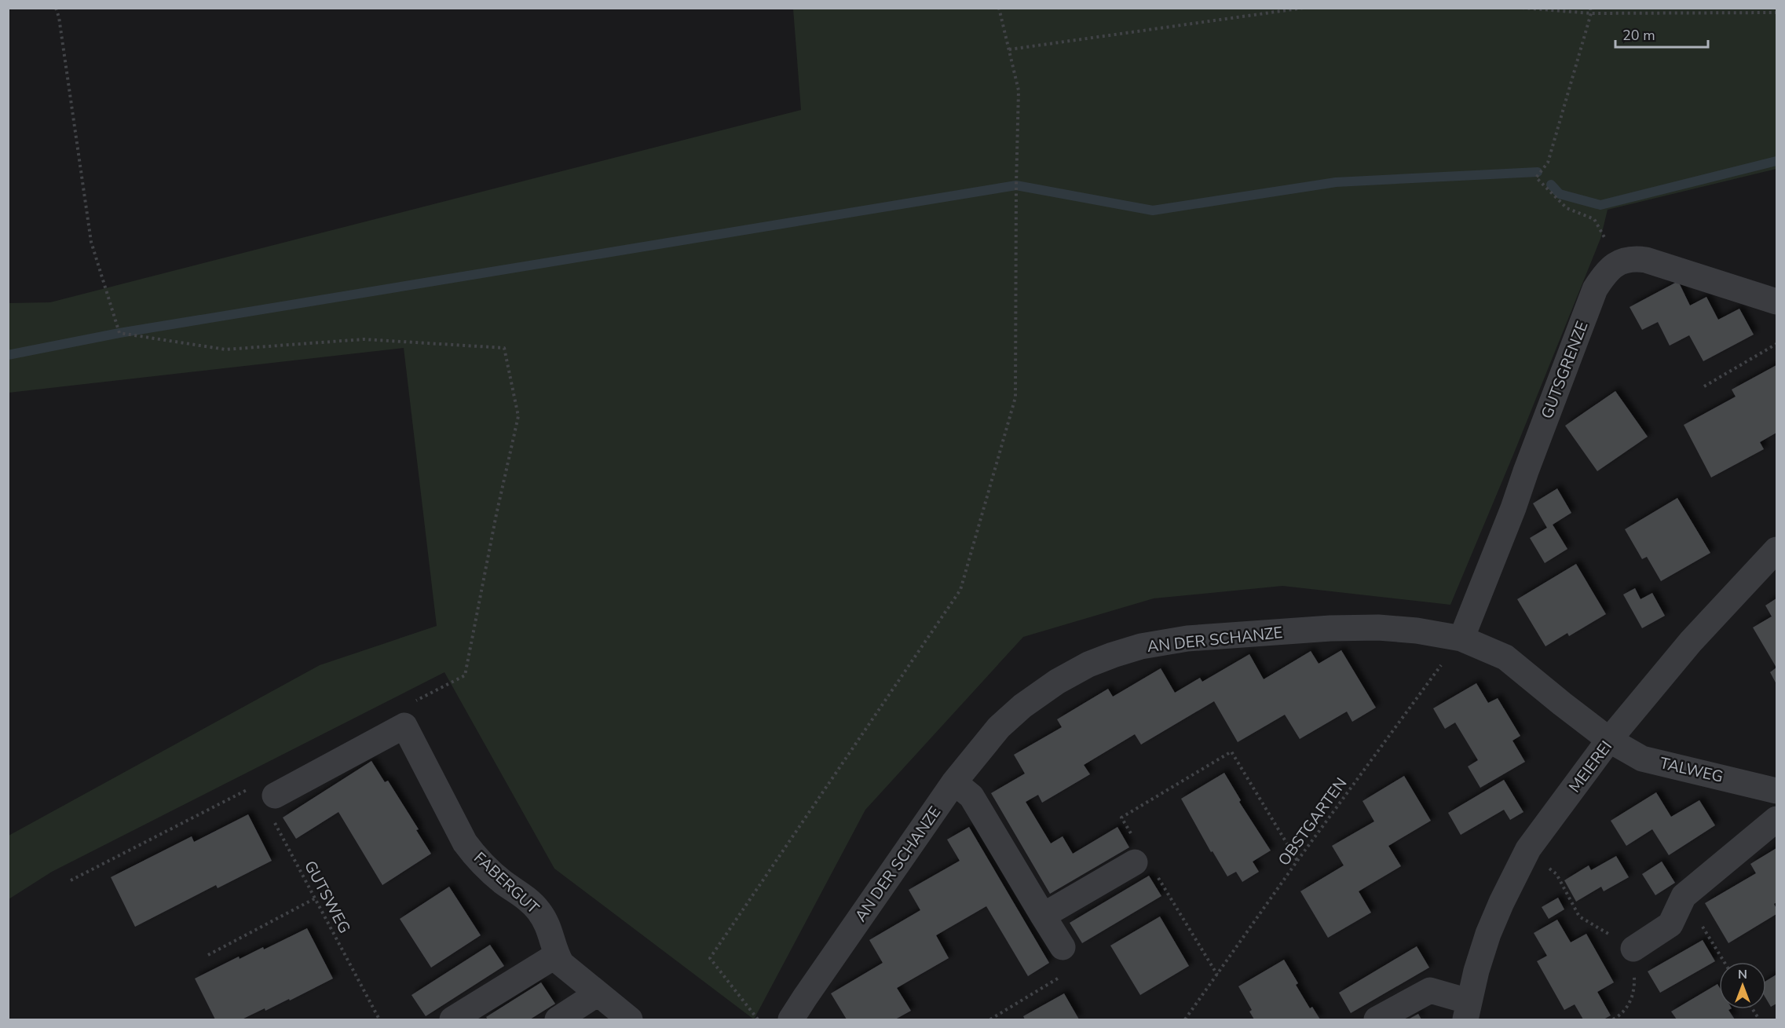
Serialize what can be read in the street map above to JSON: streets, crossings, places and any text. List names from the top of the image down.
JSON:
{
  "streets": {
    "street": [
      "GUTSGRENZE",
      "AN DER SCHANZE",
      "MEIEREI",
      "TALWEG",
      "FABERGUT"
    ],
    "path": ["OBSTGARTEN", "GUTSWEG"]
  },
  "crossings": [
    ["GUTSGRENZE", "AN DER SCHANZE"],
    ["GUTSGRENZE", "OBSTGARTEN"],
    ["AN DER SCHANZE", "MEIEREI"],
    ["AN DER SCHANZE", "TALWEG"],
    ["AN DER SCHANZE", "OBSTGARTEN"],
    ["MEIEREI", "TALWEG"],
    ["FABERGUT", "GUTSWEG"]
  ],
  "scale_bar": "20 m",
  "north": "top"
}
